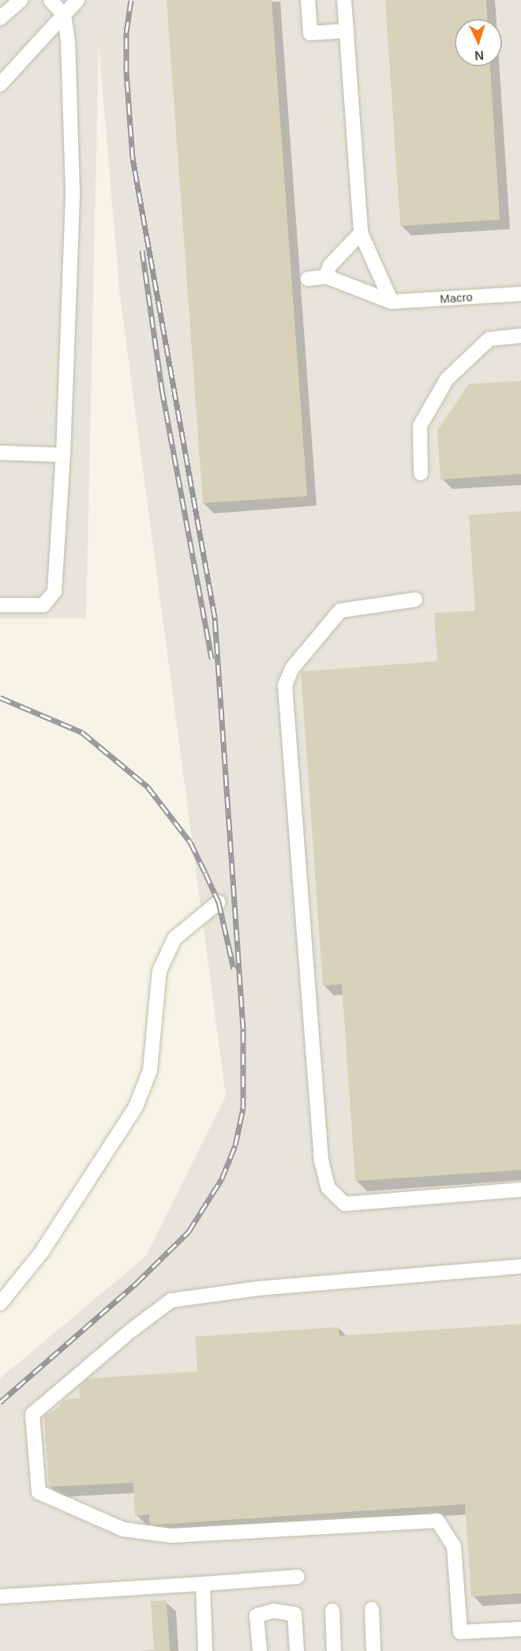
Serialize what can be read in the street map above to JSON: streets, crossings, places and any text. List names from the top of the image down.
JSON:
{
  "streets": {
    "street": ["Macro"]
  },
  "north": "bottom"
}
